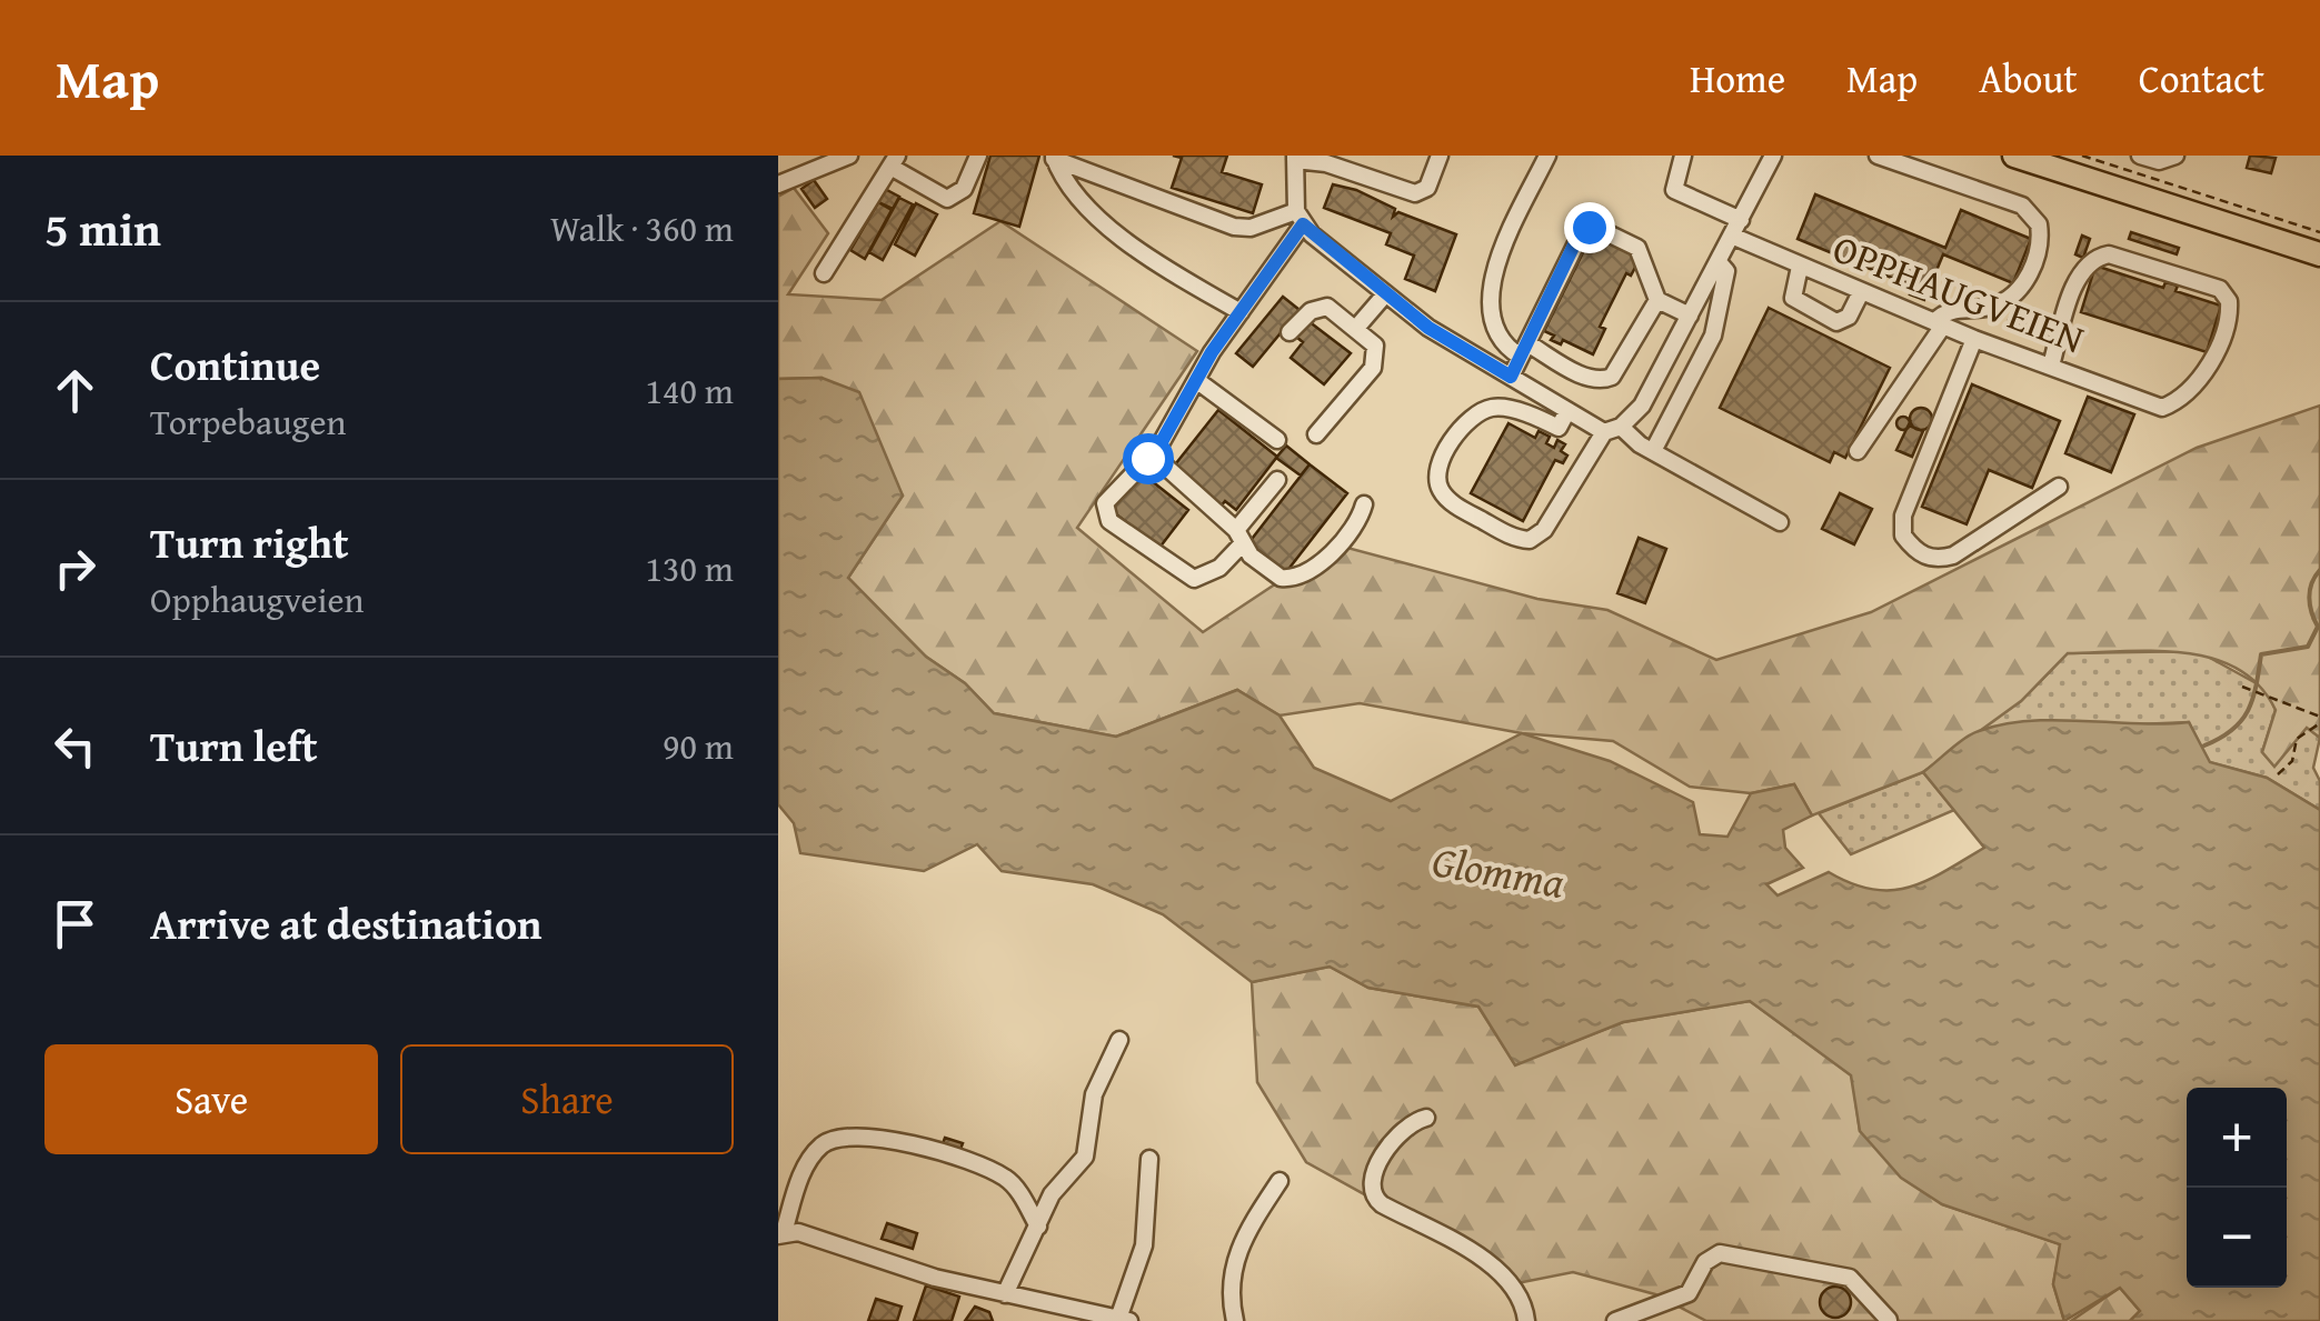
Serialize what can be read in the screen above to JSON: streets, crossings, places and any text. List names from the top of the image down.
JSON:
{
  "streets": {
    "street": ["OPPHAUGVEIEN"]
  },
  "water": ["Glomma"],
  "page": {
    "header": "Map",
    "nav": [
      "Home",
      "Map",
      "About",
      "Contact"
    ],
    "heading": ["5 min", "Walk · 360 m"],
    "list": [
      ["Continue", "Torpebaugen", "140 m"],
      ["Turn right", "Opphaugveien", "130 m"],
      ["Turn left", "90 m"],
      "Arrive at destination"
    ],
    "buttons": ["Save", "Share"],
    "map_buttons": ["+", "−"]
  }
}
